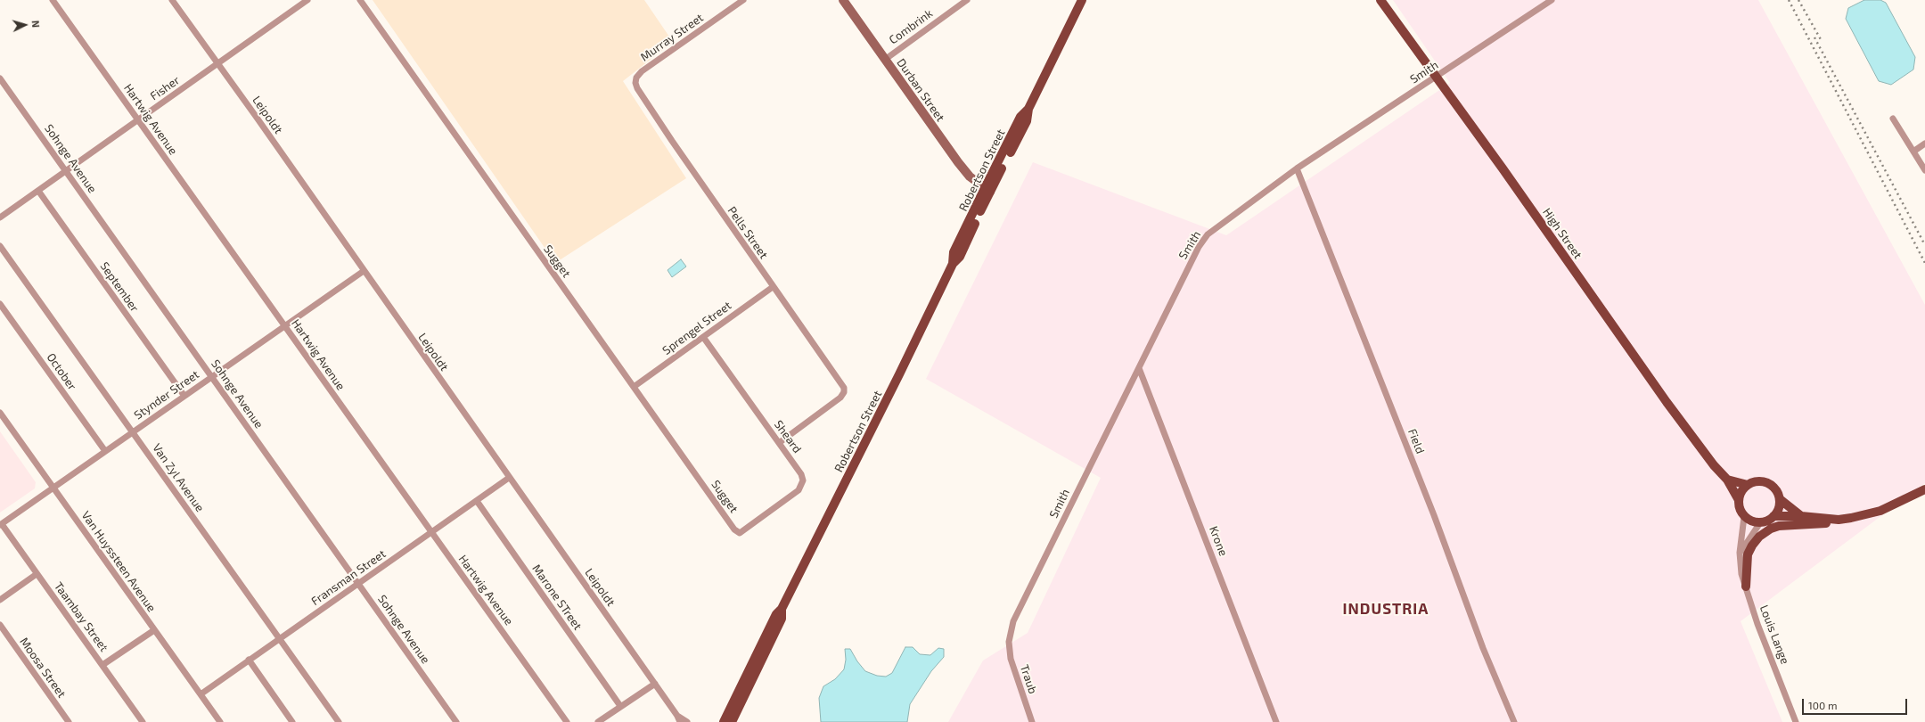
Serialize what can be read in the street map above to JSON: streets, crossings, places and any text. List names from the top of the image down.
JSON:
{
  "streets": {
    "main road": ["Robertson Street", "High Street"],
    "street": [
      "Combrink",
      "Murray Street",
      "Smith",
      "Fisher",
      "Durban Street",
      "Leipoldt",
      "Hartwig Avenue",
      "Sohnge Avenue",
      "Pells Street",
      "Sugget",
      "September",
      "Sprengel Street",
      "October",
      "Stynder Street",
      "Sheard",
      "Field",
      "Van Zyl Avenue",
      "Krone",
      "Van Huyssteen Avenue",
      "Fransman Street",
      "Marone STreet",
      "Taambay Street",
      "Louis Lange",
      "Moosa Street",
      "Traub"
    ]
  },
  "crossings": [
    ["Combrink", "Durban Street"],
    ["Murray Street", "Pells Street"],
    ["Smith", "High Street"],
    ["Smith", "Field"],
    ["Smith", "Krone"],
    ["Smith", "Traub"],
    ["Fisher", "Leipoldt"],
    ["Fisher", "Hartwig Avenue"],
    ["Fisher", "Sohnge Avenue"],
    ["Fisher", "September"],
    ["Durban Street", "Robertson Street"],
    ["Leipoldt", "Stynder Street"],
    ["Leipoldt", "Fransman Street"],
    ["Hartwig Avenue", "Stynder Street"],
    ["Hartwig Avenue", "Fransman Street"],
    ["Sohnge Avenue", "Stynder Street"],
    ["Sohnge Avenue", "Fransman Street"],
    ["Pells Street", "Sprengel Street"],
    ["Pells Street", "Sheard"],
    ["High Street", "Louis Lange"],
    ["Sugget", "Sprengel Street"],
    ["Sugget", "Sheard"],
    ["September", "Stynder Street"],
    ["Sprengel Street", "Sheard"],
    ["October", "Stynder Street"],
    ["Stynder Street", "Van Zyl Avenue"],
    ["Stynder Street", "Van Huyssteen Avenue"],
    ["Stynder Street", "Taambay Street"],
    ["Van Zyl Avenue", "Fransman Street"],
    ["Van Huyssteen Avenue", "Fransman Street"],
    ["Fransman Street", "Marone STreet"]
  ],
  "districts": ["INDUSTRIA"],
  "scale_bar": "100 m",
  "north": "right"
}
